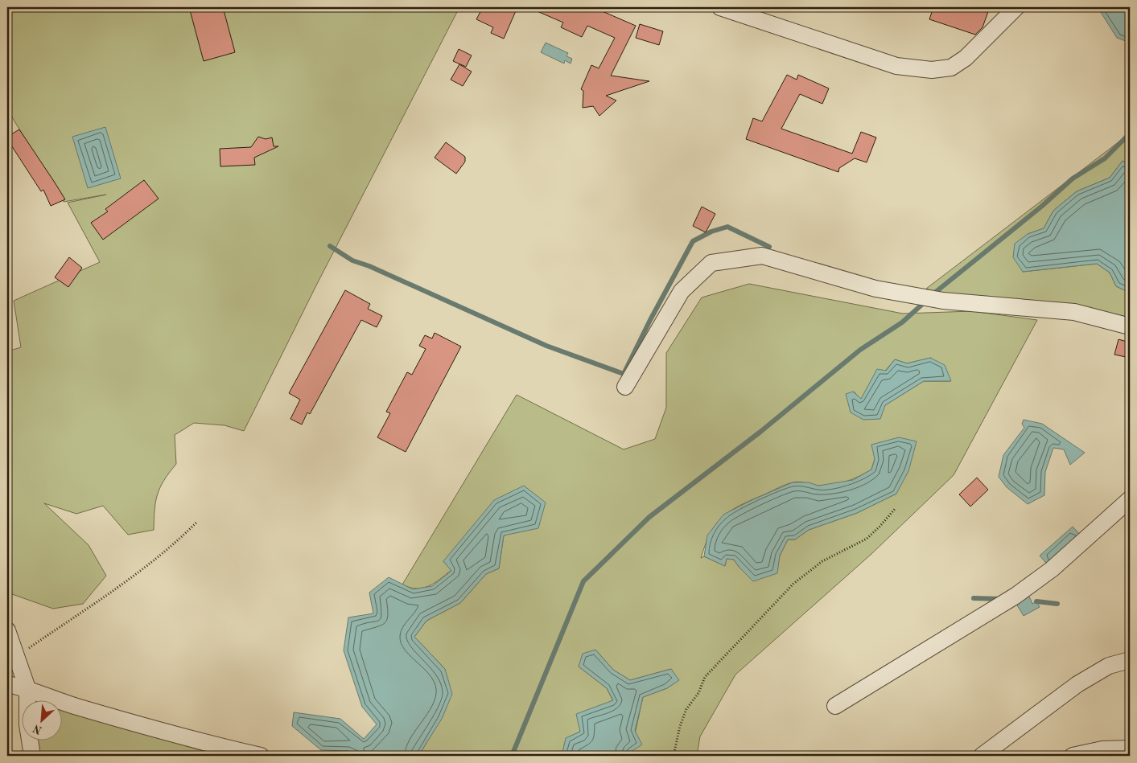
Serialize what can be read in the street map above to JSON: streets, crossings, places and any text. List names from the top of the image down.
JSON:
{
  "north": "bottom left"
}
